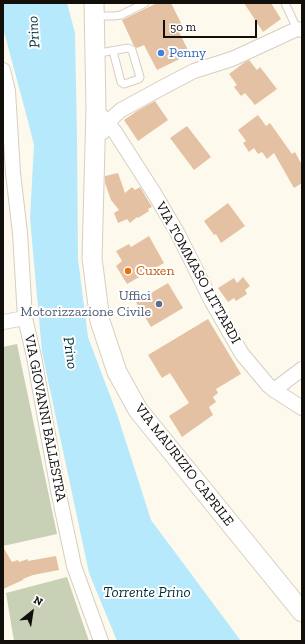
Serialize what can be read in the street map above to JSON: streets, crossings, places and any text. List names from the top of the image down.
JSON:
{
  "streets": {
    "main road": ["VIA MAURIZIO CAPRILE"],
    "street": ["VIA TOMMASO LITTARDI", "VIA GIOVANNI BALLESTRA"]
  },
  "crossings": [
    ["VIA TOMMASO LITTARDI", "VIA MAURIZIO CAPRILE"]
  ],
  "water": ["Prino", "Torrente Prino"],
  "places": ["Penny", "Cuxen", "Uffici Motorizzazione Civile"],
  "scale_bar": "50 m",
  "north": "top right"
}
